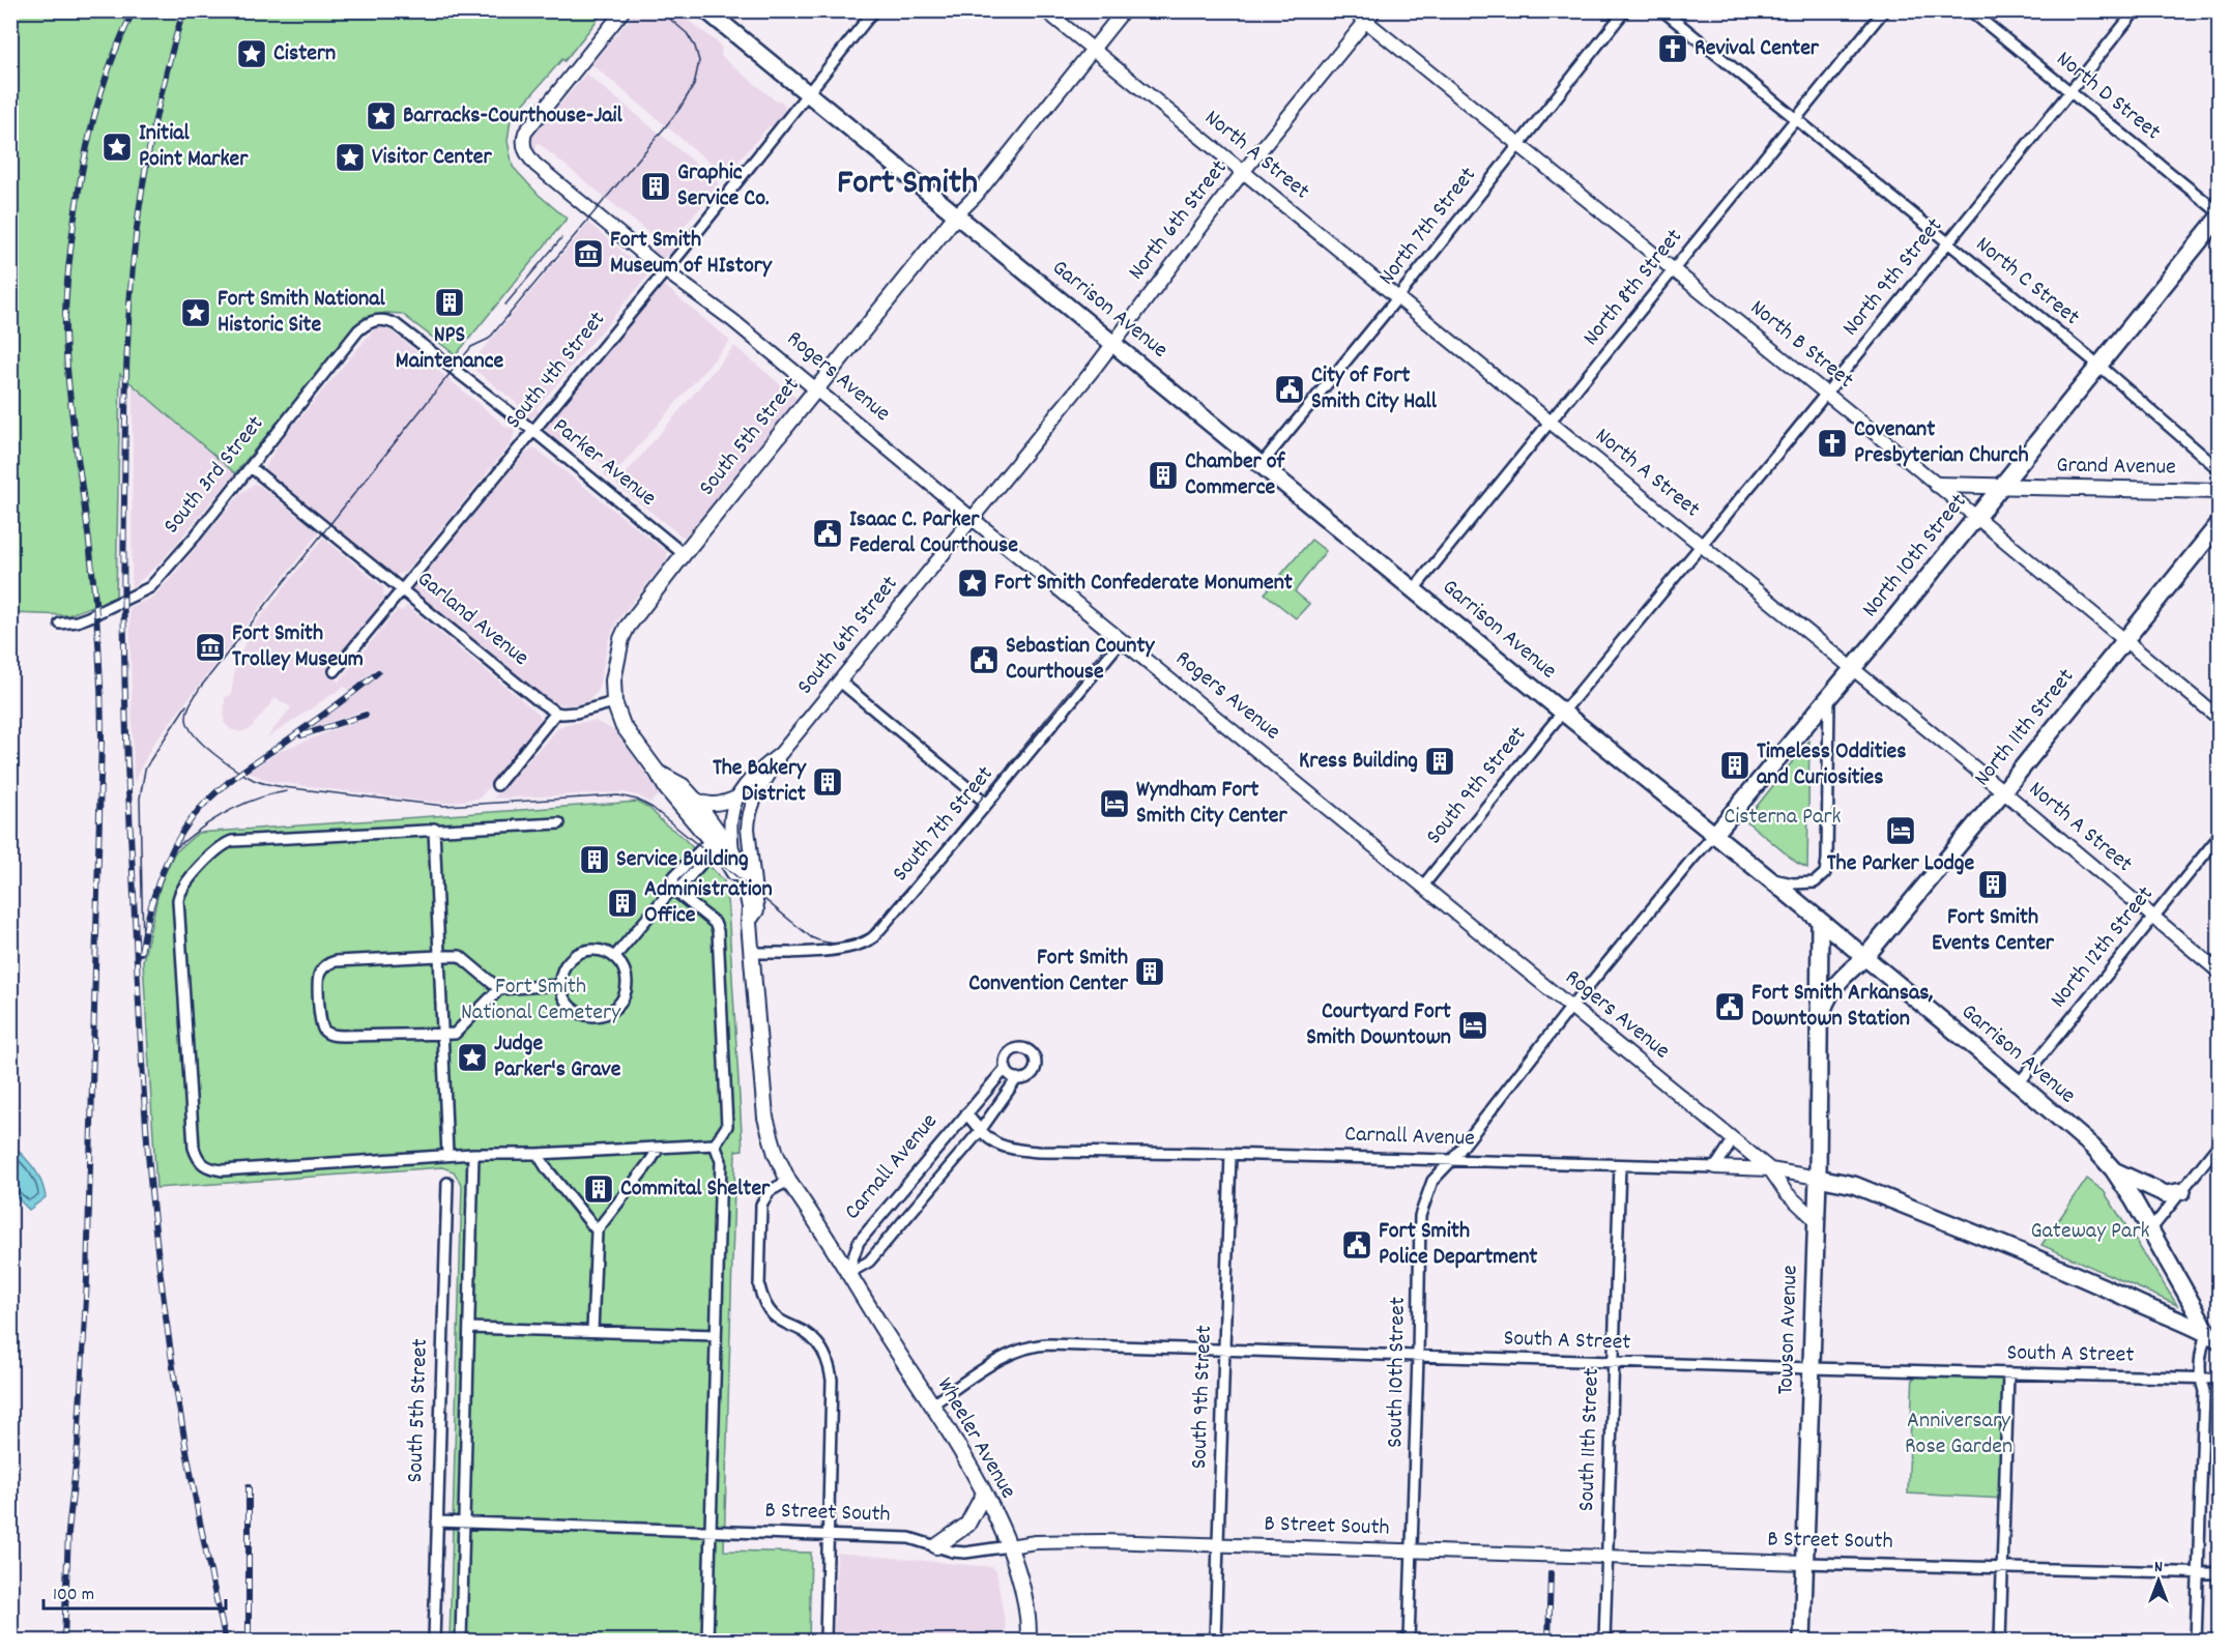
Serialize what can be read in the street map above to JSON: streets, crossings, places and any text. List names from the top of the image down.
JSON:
{
  "streets": {
    "main road": [
      "Garrison Avenue",
      "South 5th Street",
      "Grand Avenue",
      "North 10th Street",
      "South 6th Street",
      "North 11th Street",
      "Carnall Avenue",
      "Towson Avenue",
      "Wheeler Avenue"
    ],
    "street": [
      "North D Street",
      "North A Street",
      "North 6th Street",
      "North 7th Street",
      "North 9th Street",
      "North C Street",
      "North 8th Street",
      "North B Street",
      "South 4th Street",
      "Rogers Avenue",
      "Parker Avenue",
      "South 3rd Street",
      "Garland Avenue",
      "South 9th Street",
      "South 7th Street",
      "North 12th Street",
      "South A Street",
      "South 10th Street",
      "South 11th Street",
      "B Street South"
    ]
  },
  "crossings": [
    ["North D Street", "North 9th Street"],
    ["North A Street", "North 6th Street"],
    ["North A Street", "North 7th Street"],
    ["North A Street", "North 9th Street"],
    ["North A Street", "North 8th Street"],
    ["North A Street", "North 10th Street"],
    ["North A Street", "North 11th Street"],
    ["North A Street", "North 12th Street"],
    ["North 6th Street", "Garrison Avenue"],
    ["North 6th Street", "North B Street"],
    ["North 6th Street", "South 6th Street"],
    ["North 7th Street", "Garrison Avenue"],
    ["North 7th Street", "North B Street"],
    ["North 9th Street", "North C Street"],
    ["North 9th Street", "Garrison Avenue"],
    ["North 9th Street", "North B Street"],
    ["North 9th Street", "South 9th Street"],
    ["North C Street", "North 8th Street"],
    ["North C Street", "North 10th Street"],
    ["North 8th Street", "Garrison Avenue"],
    ["North 8th Street", "North B Street"],
    ["Garrison Avenue", "South 4th Street"],
    ["Garrison Avenue", "South 5th Street"],
    ["Garrison Avenue", "North 10th Street"],
    ["Garrison Avenue", "South 6th Street"],
    ["Garrison Avenue", "North 11th Street"],
    ["Garrison Avenue", "South 9th Street"],
    ["Garrison Avenue", "North 12th Street"],
    ["Garrison Avenue", "Towson Avenue"],
    ["Garrison Avenue", "South 10th Street"],
    ["North B Street", "Grand Avenue"],
    ["North B Street", "North 10th Street"],
    ["North B Street", "North 11th Street"],
    ["South 4th Street", "Rogers Avenue"],
    ["South 4th Street", "Parker Avenue"],
    ["South 4th Street", "Garland Avenue"],
    ["Rogers Avenue", "South 5th Street"],
    ["Rogers Avenue", "South 6th Street"],
    ["Rogers Avenue", "South 9th Street"],
    ["Rogers Avenue", "South 7th Street"],
    ["Rogers Avenue", "South 10th Street"],
    ["South 5th Street", "Parker Avenue"],
    ["South 5th Street", "B Street South"],
    ["Parker Avenue", "South 3rd Street"],
    ["Grand Avenue", "North 10th Street"],
    ["South 3rd Street", "Garland Avenue"],
    ["North 10th Street", "South 10th Street"],
    ["South 6th Street", "South 7th Street"],
    ["South 6th Street", "Carnall Avenue"],
    ["North 11th Street", "Towson Avenue"],
    ["South 9th Street", "Carnall Avenue"],
    ["South 9th Street", "South A Street"],
    ["South 9th Street", "B Street South"],
    ["Carnall Avenue", "South 10th Street"],
    ["Carnall Avenue", "Wheeler Avenue"],
    ["Carnall Avenue", "South 11th Street"],
    ["Towson Avenue", "South A Street"],
    ["Towson Avenue", "B Street South"],
    ["South A Street", "South 10th Street"],
    ["South A Street", "Wheeler Avenue"],
    ["South A Street", "South 11th Street"],
    ["South 10th Street", "B Street South"],
    ["Wheeler Avenue", "B Street South"],
    ["South 11th Street", "B Street South"]
  ],
  "districts": ["Fort Smith"],
  "parks": [
    "Cisterna Park",
    "Fort Smith National Cemetery",
    "Gateway Park",
    "Anniversary Rose Garden"
  ],
  "places": {
    "church": ["Revival Center", "Covenant Presbyterian Church"],
    "place": [
      "Cistern",
      "Barracks-Courthouse-Jail",
      "Initial Point Marker",
      "Visitor Center",
      "Fort Smith National Historic Site",
      "Fort Smith Confederate Monument",
      "Judge Parker's Grave"
    ],
    "building": [
      "Graphic Service Co.",
      "NPS Maintenance",
      "Chamber of Commerce",
      "Kress Building",
      "Timeless Oddities and Curiosities",
      "The Bakery District",
      "Service Building",
      "Fort Smith Events Center",
      "Administration Office",
      "Fort Smith Convention Center",
      "Commital Shelter"
    ],
    "museum": ["Fort Smith Museum of HIstory", "Fort Smith Trolley Museum"],
    "public building": [
      "City of Fort Smith City Hall",
      "Isaac C. Parker Federal Courthouse",
      "Sebastian County Courthouse",
      "Fort Smith Arkansas, Downtown Station",
      "Fort Smith Police Department"
    ],
    "hotel": ["Wyndham Fort Smith City Center", "The Parker Lodge", "Courtyard Fort Smith Downtown"]
  },
  "scale_bar": "100 m",
  "north": "top"
}
